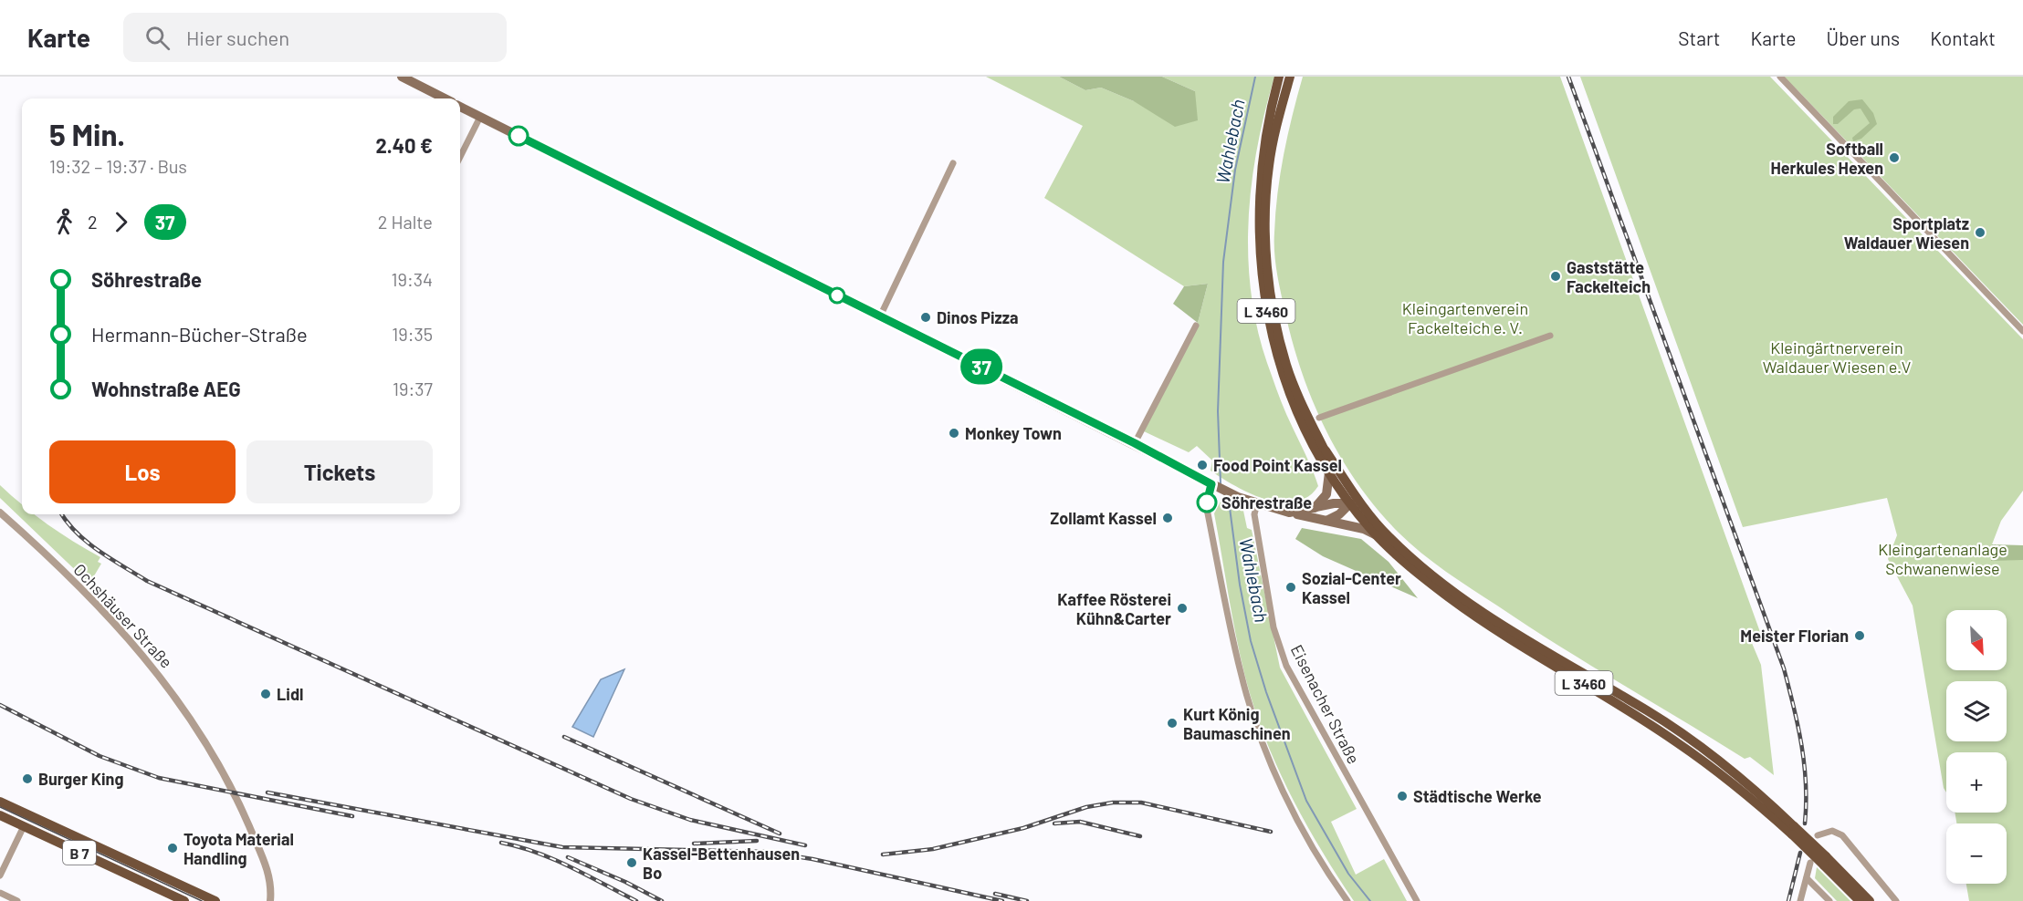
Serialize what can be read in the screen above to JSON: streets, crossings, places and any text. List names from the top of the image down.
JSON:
{
  "streets": {
    "main road": ["L 3460", "B 7"],
    "street": ["Ochshäuser Straße", "Eisenacher Straße"]
  },
  "water": ["Wahlebach"],
  "parks": ["Kleingartenverein Fackelteich e. V.", "Kleingärtnerverein Waldauer Wiesen e.V", "Kleingartenanlage Schwanenwiese"],
  "places": [
    "Softball Herkules Hexen",
    "Sportplatz Waldauer Wiesen",
    "Gaststätte Fackelteich",
    "Dinos Pizza",
    "Monkey Town",
    "Food Point Kassel",
    "Söhrestraße",
    "Zollamt Kassel",
    "Sozial-Center Kassel",
    "Kaffee Rösterei Kühn&Carter",
    "Meister Florian",
    "Lidl",
    "Kurt König Baumaschinen",
    "Burger King",
    "Städtische Werke",
    "Toyota Material Handling",
    "Kassel-Bettenhausen Bo"
  ],
  "lines": ["bus line 37"],
  "north": "bottom right",
  "page": {
    "header": "Karte",
    "search": "Hier suchen",
    "nav": [
      "Start",
      "Karte",
      "Über uns",
      "Kontakt"
    ],
    "on_map": "37",
    "heading": ["5 Min.", "19:32 – 19:37 · Bus", "2.40 €"],
    "legs": ["2", "37", "2 Halte"],
    "list": [
      {
        "name": "Söhrestraße",
        "value": "19:34"
      },
      {
        "name": "Hermann-Bücher-Straße",
        "value": "19:35"
      },
      {
        "name": "Wohnstraße AEG",
        "value": "19:37"
      }
    ],
    "buttons": ["Los", "Tickets"],
    "map_buttons": ["+", "−"]
  }
}
